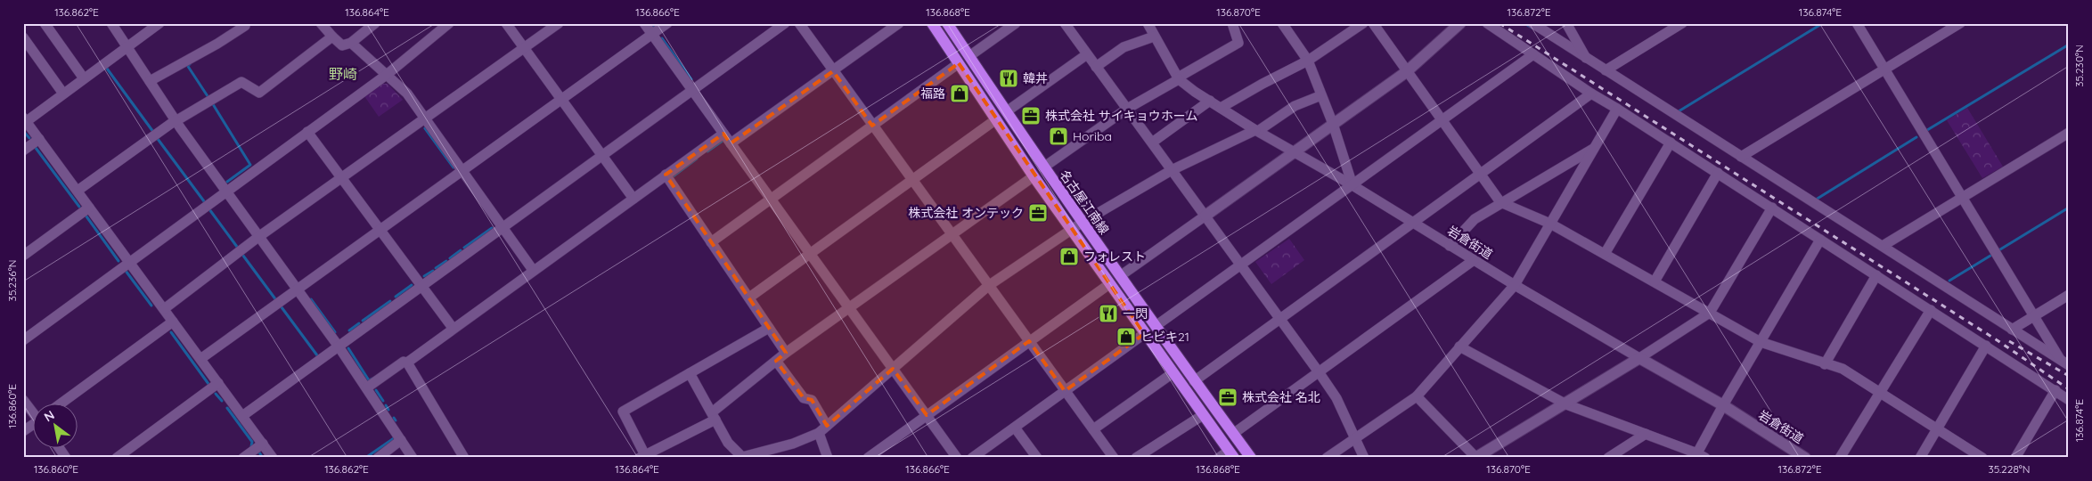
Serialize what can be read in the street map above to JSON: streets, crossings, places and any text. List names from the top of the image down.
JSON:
{
  "streets": {
    "main road": ["名古屋江南線"],
    "street": ["岩倉街道"]
  },
  "districts": ["野崎"],
  "places": {
    "restaurant": ["韓丼", "一閃"],
    "shop": [
      "福路",
      "Horiba",
      "フォレスト",
      "ヒビキ21"
    ],
    "office": ["株式会社 サイキョウホーム", "株式会社 オンテック", "株式会社 名北"]
  },
  "north": "top left",
  "coordinates": [
    "136.862°E",
    "136.864°E",
    "136.866°E",
    "136.868°E",
    "136.870°E",
    "136.872°E",
    "136.874°E",
    "35.230°N",
    "35.236°N",
    "136.860°E",
    "35.228°N"
  ]
}
